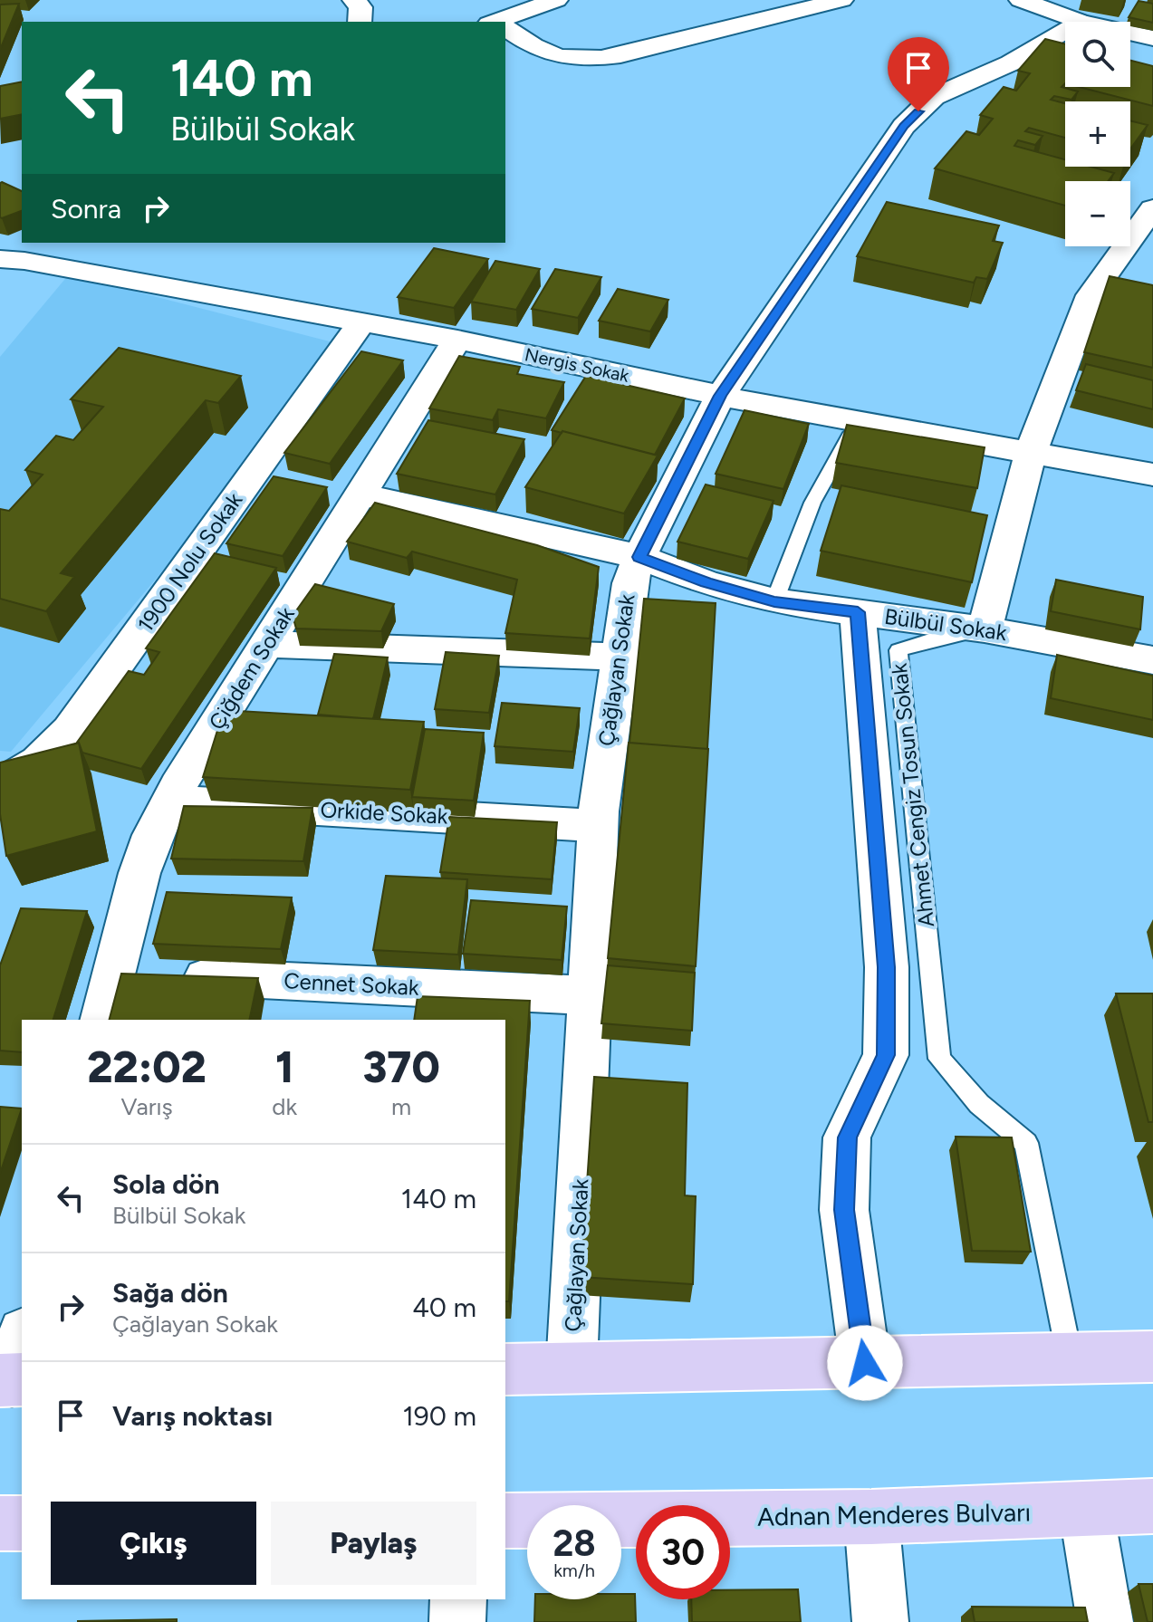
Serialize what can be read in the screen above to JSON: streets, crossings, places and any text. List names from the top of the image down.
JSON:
{
  "streets": {
    "highway": ["Adnan Menderes Bulvarı"],
    "street": [
      "Nergis Sokak",
      "1900 Nolu Sokak",
      "Bülbül Sokak",
      "Çiğdem Sokak",
      "Çağlayan Sokak",
      "Orkide Sokak",
      "Cennet Sokak"
    ],
    "lane": ["Ahmet Cengiz Tosun Sokak"]
  },
  "crossings": [
    ["Nergis Sokak", "1900 Nolu Sokak"],
    ["Nergis Sokak", "Çiğdem Sokak"],
    ["Nergis Sokak", "Çağlayan Sokak"],
    ["Bülbül Sokak", "Çiğdem Sokak"],
    ["Bülbül Sokak", "Çağlayan Sokak"],
    ["Bülbül Sokak", "Ahmet Cengiz Tosun Sokak"],
    ["Çiğdem Sokak", "Orkide Sokak"],
    ["Çiğdem Sokak", "Cennet Sokak"],
    ["Çağlayan Sokak", "Orkide Sokak"],
    ["Çağlayan Sokak", "Cennet Sokak"]
  ],
  "page": {
    "map_buttons": ["+", "−"],
    "turn": ["140 m", "Bülbül Sokak"],
    "then": "Sonra",
    "eta": [
      "22:02",
      "Varış",
      "1",
      "dk",
      "370",
      "m"
    ],
    "list": [
      {
        "name": "Sola dön",
        "note": "Bülbül Sokak",
        "value": "140 m"
      },
      {
        "name": "Sağa dön",
        "note": "Çağlayan Sokak",
        "value": "40 m"
      },
      {
        "name": "Varış noktası",
        "value": "190 m"
      }
    ],
    "buttons": ["Çıkış", "Paylaş"],
    "speed": "28 km/h",
    "limit": "30"
  }
}
